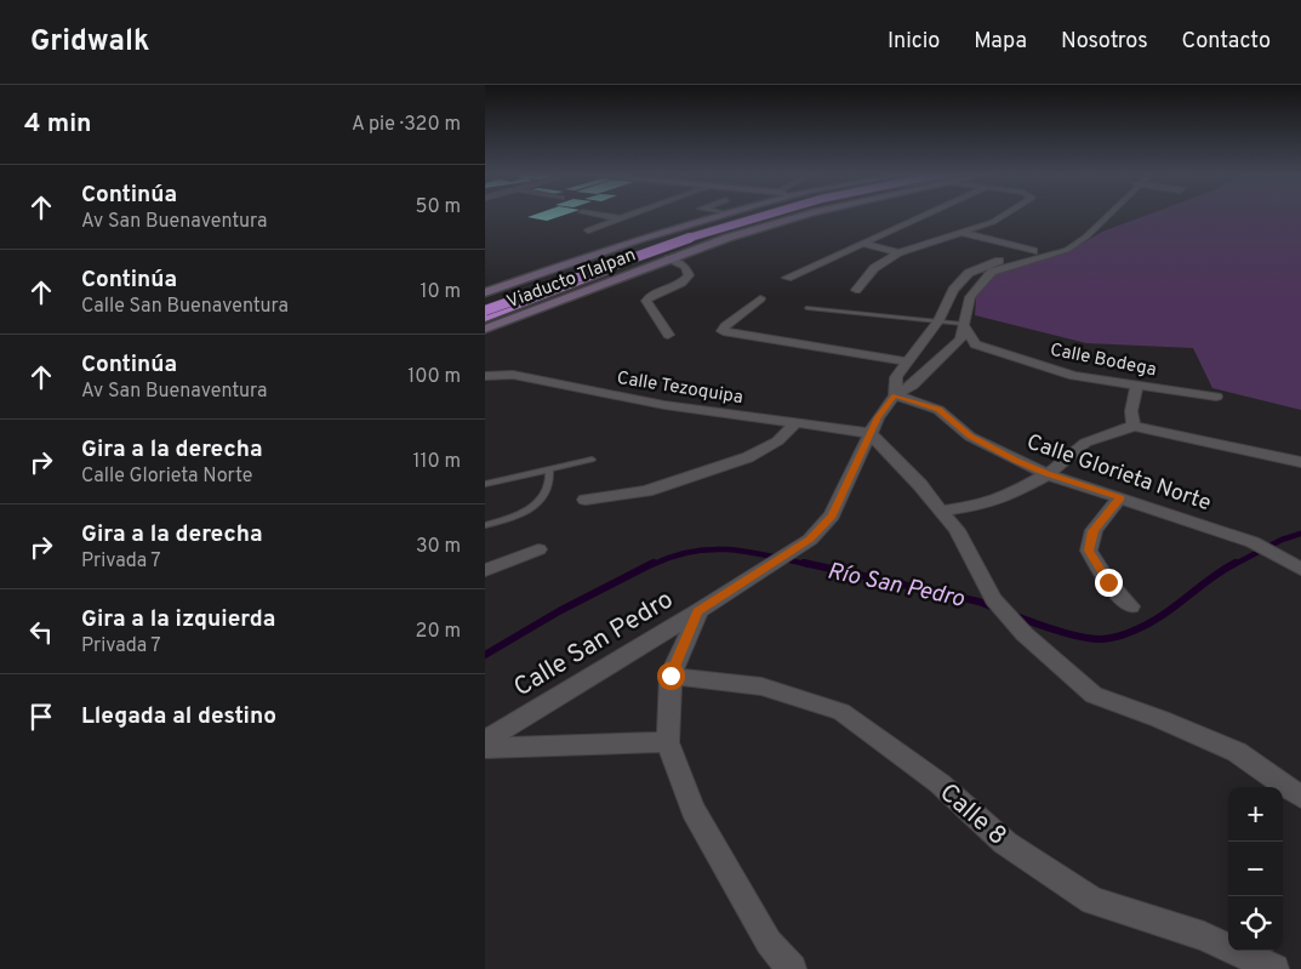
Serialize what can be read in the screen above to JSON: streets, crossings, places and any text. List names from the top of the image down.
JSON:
{
  "streets": {
    "highway": ["Viaducto Tlalpan"],
    "street": [
      "Calle Bodega",
      "Calle Tezoquipa",
      "Calle Glorieta Norte",
      "Calle San Pedro",
      "Calle 8"
    ]
  },
  "crossings": [
    ["Calle Tezoquipa", "Calle San Pedro"],
    ["Calle Glorieta Norte", "Calle San Pedro"]
  ],
  "water": ["Río San Pedro"],
  "page": {
    "header": "Gridwalk",
    "nav": [
      "Inicio",
      "Mapa",
      "Nosotros",
      "Contacto"
    ],
    "heading": ["4 min", "A pie · 320 m"],
    "list": [
      ["Continúa", "Av San Buenaventura", "50 m"],
      ["Continúa", "Calle San Buenaventura", "10 m"],
      ["Continúa", "Av San Buenaventura", "100 m"],
      ["Gira a la derecha", "Calle Glorieta Norte", "110 m"],
      ["Gira a la derecha", "Privada 7", "30 m"],
      ["Gira a la izquierda", "Privada 7", "20 m"],
      "Llegada al destino"
    ],
    "map_buttons": ["+", "−"]
  }
}
